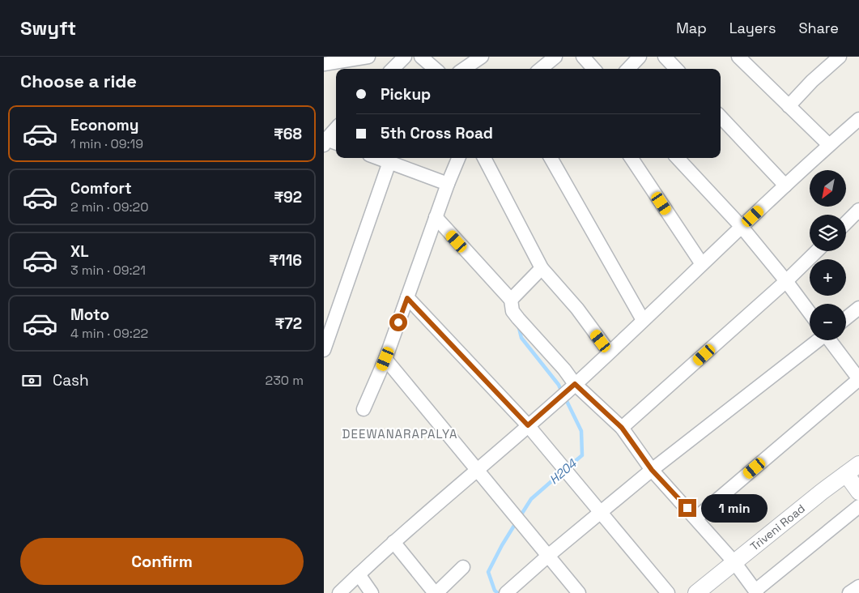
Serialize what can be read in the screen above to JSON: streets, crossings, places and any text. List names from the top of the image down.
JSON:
{
  "streets": {
    "street": ["Triveni Road"]
  },
  "districts": ["DEEWANARAPALYA"],
  "water": ["H204"],
  "north": "bottom left",
  "page": {
    "header": "Swyft",
    "nav": ["Map", "Layers", "Share"],
    "heading": "Choose a ride",
    "banner": ["Pickup", "5th Cross Road"],
    "list": [
      {
        "name": "Economy",
        "note": "1 min · 09:19",
        "value": "₹68"
      },
      {
        "name": "Comfort",
        "note": "2 min · 09:20",
        "value": "₹92"
      },
      {
        "name": "XL",
        "note": "3 min · 09:21",
        "value": "₹116"
      },
      {
        "name": "Moto",
        "note": "4 min · 09:22",
        "value": "₹72"
      }
    ],
    "map_buttons": ["+", "−"],
    "pay": ["Cash", "230 m"],
    "bubble": "1 min",
    "buttons": "Confirm"
  }
}
